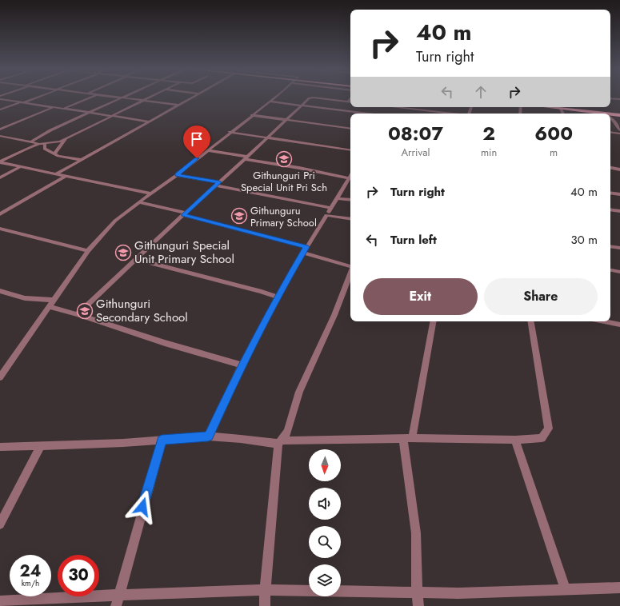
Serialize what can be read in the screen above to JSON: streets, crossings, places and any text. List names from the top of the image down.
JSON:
{
  "places": {
    "school or university": [
      "Githunguri Pri Special Unit Pri Sch",
      "Githunguru Primary School",
      "Githunguri Special Unit Primary School",
      "Githunguri Secondary School"
    ]
  },
  "north": "bottom",
  "page": {
    "turn": ["40 m", "Turn right"],
    "eta": [
      "08:07",
      "Arrival",
      "2",
      "min",
      "600",
      "m"
    ],
    "list": [
      {
        "name": "Turn right",
        "value": "40 m"
      },
      {
        "name": "Turn left",
        "value": "30 m"
      }
    ],
    "buttons": ["Exit", "Share"],
    "speed": "24 km/h",
    "limit": "30"
  }
}
